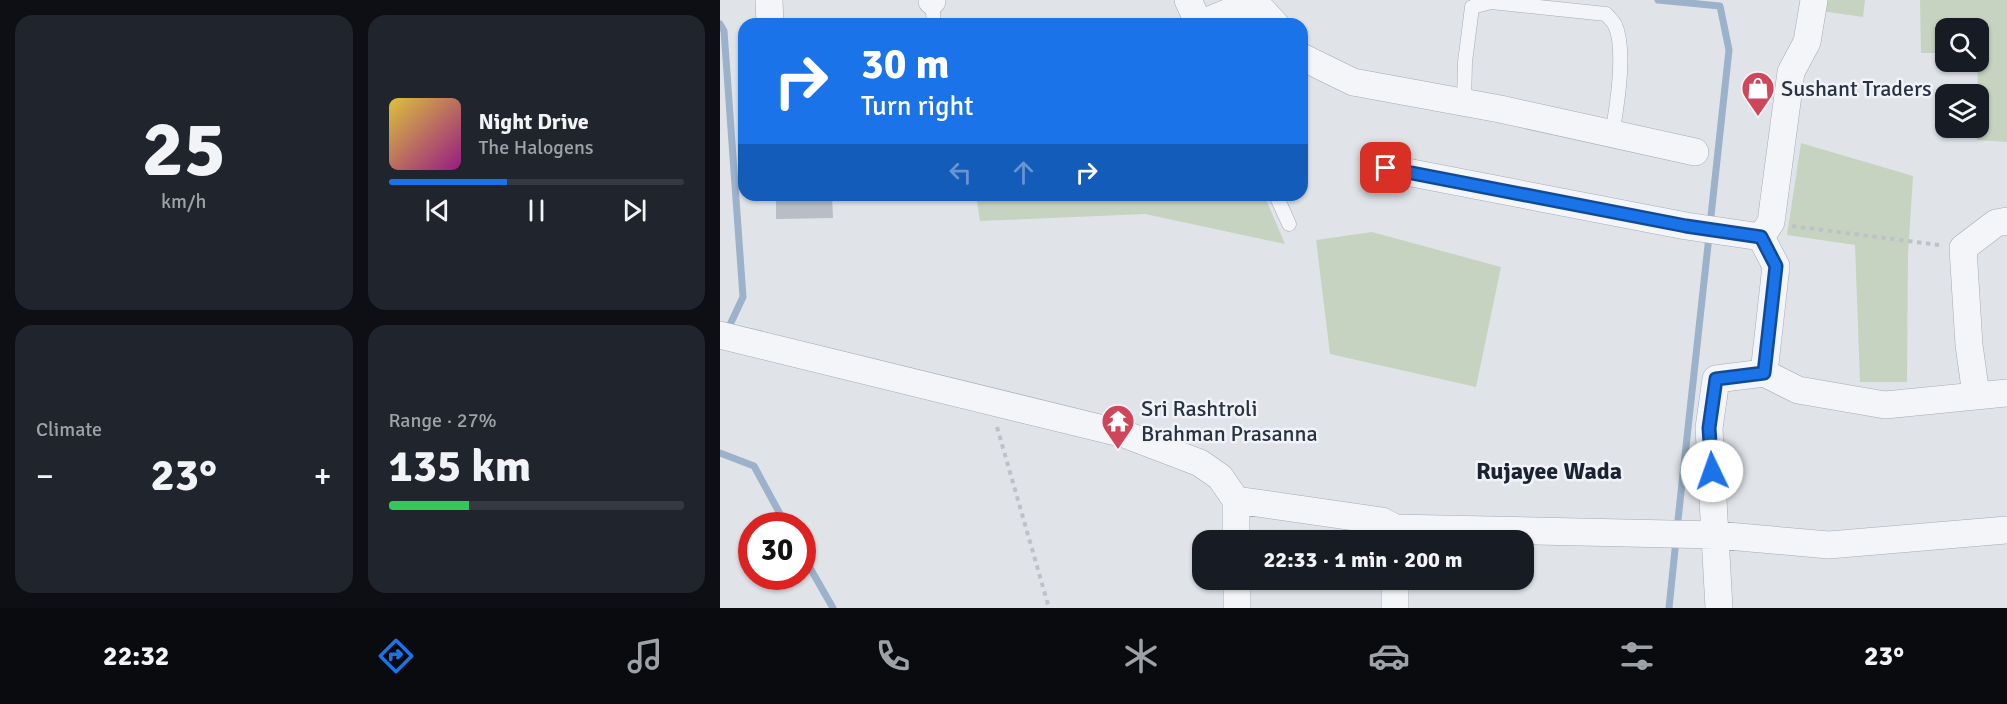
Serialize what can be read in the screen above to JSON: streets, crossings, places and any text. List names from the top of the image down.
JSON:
{
  "districts": ["Rujayee Wada"],
  "places": {
    "shop": ["Sushant Traders"],
    "temple": ["Sri Rashtroli Brahman Prasanna"]
  },
  "page": {
    "tile": [
      ["25", "km/h"],
      "Climate",
      ["Range · 27%", "135 km"]
    ],
    "turn": ["30 m", "Turn right"],
    "song": ["Night Drive", "The Halogens"],
    "heat": ["−", "23°", "+"],
    "limit": "30",
    "trip": "22:33 · 1 min · 200 m",
    "tabs": ["22:32", "23°"]
  }
}
